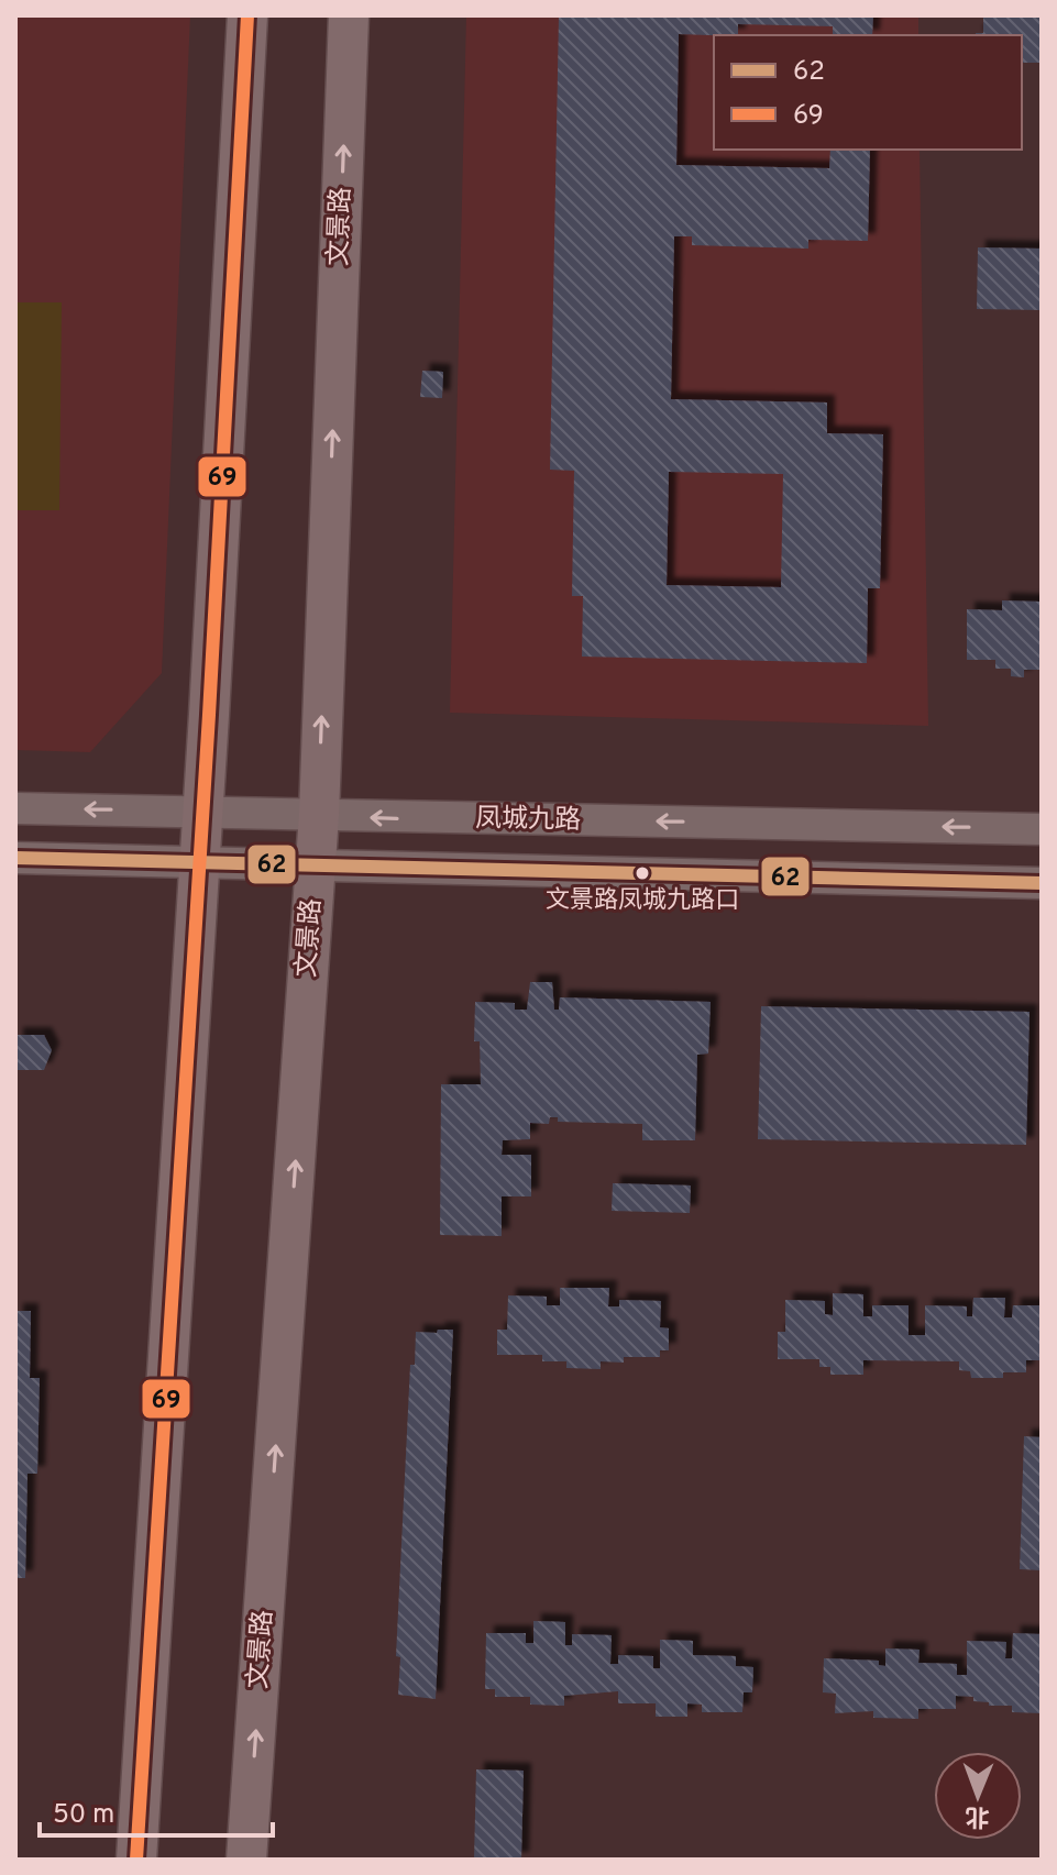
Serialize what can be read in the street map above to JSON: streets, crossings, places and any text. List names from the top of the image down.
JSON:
{
  "streets": {
    "main road": ["文景路"],
    "street": ["凤城九路"]
  },
  "crossings": [
    ["文景路", "凤城九路"]
  ],
  "places": ["文景路凤城九路口"],
  "lines": ["transit line 69", "transit line 62"],
  "legend": ["62", "69"],
  "scale_bar": "50 m",
  "north": "bottom"
}
